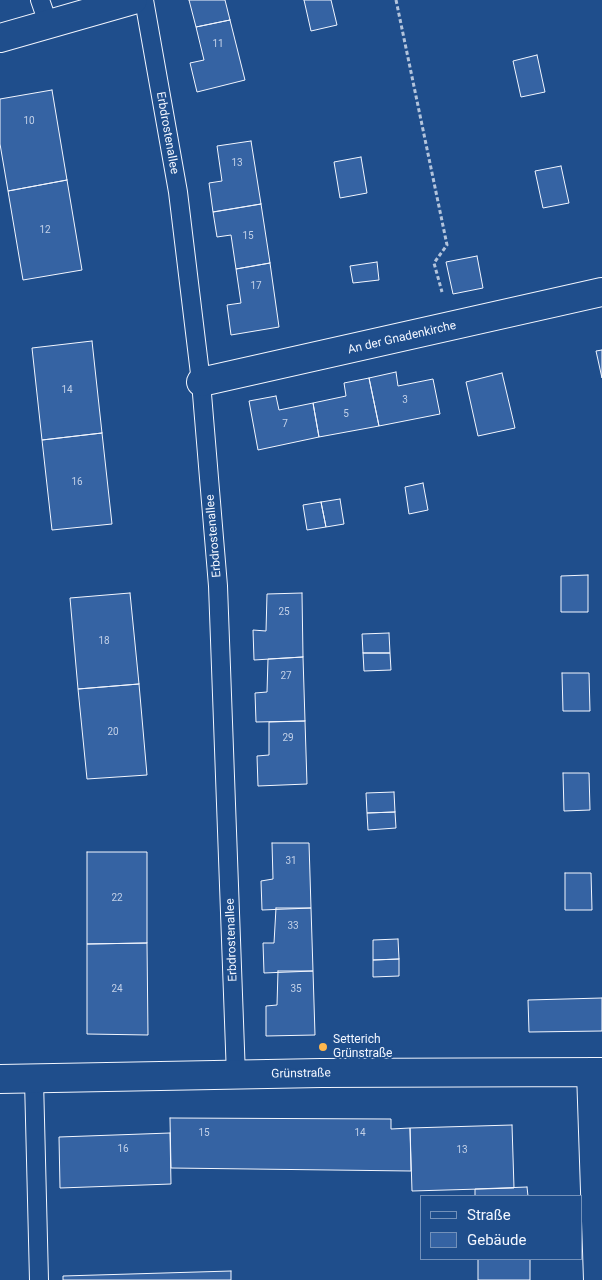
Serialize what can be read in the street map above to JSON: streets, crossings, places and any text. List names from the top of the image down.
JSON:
{
  "streets": {
    "street": ["An der Gnadenkirche", "Grünstraße"],
    "lane": ["Erbdrostenallee"]
  },
  "crossings": [
    ["Erbdrostenallee", "An der Gnadenkirche"],
    ["Erbdrostenallee", "Grünstraße"]
  ],
  "places": ["Setterich Grünstraße"],
  "house_numbers": [
    "11",
    "10",
    "13",
    "12",
    "15",
    "17",
    "14",
    "3",
    "5",
    "7",
    "16",
    "25",
    "18",
    "27",
    "20",
    "29",
    "31",
    "22",
    "33",
    "24",
    "35",
    "15",
    "14",
    "16",
    "13"
  ],
  "legend": ["Straße", "Gebäude"]
}
